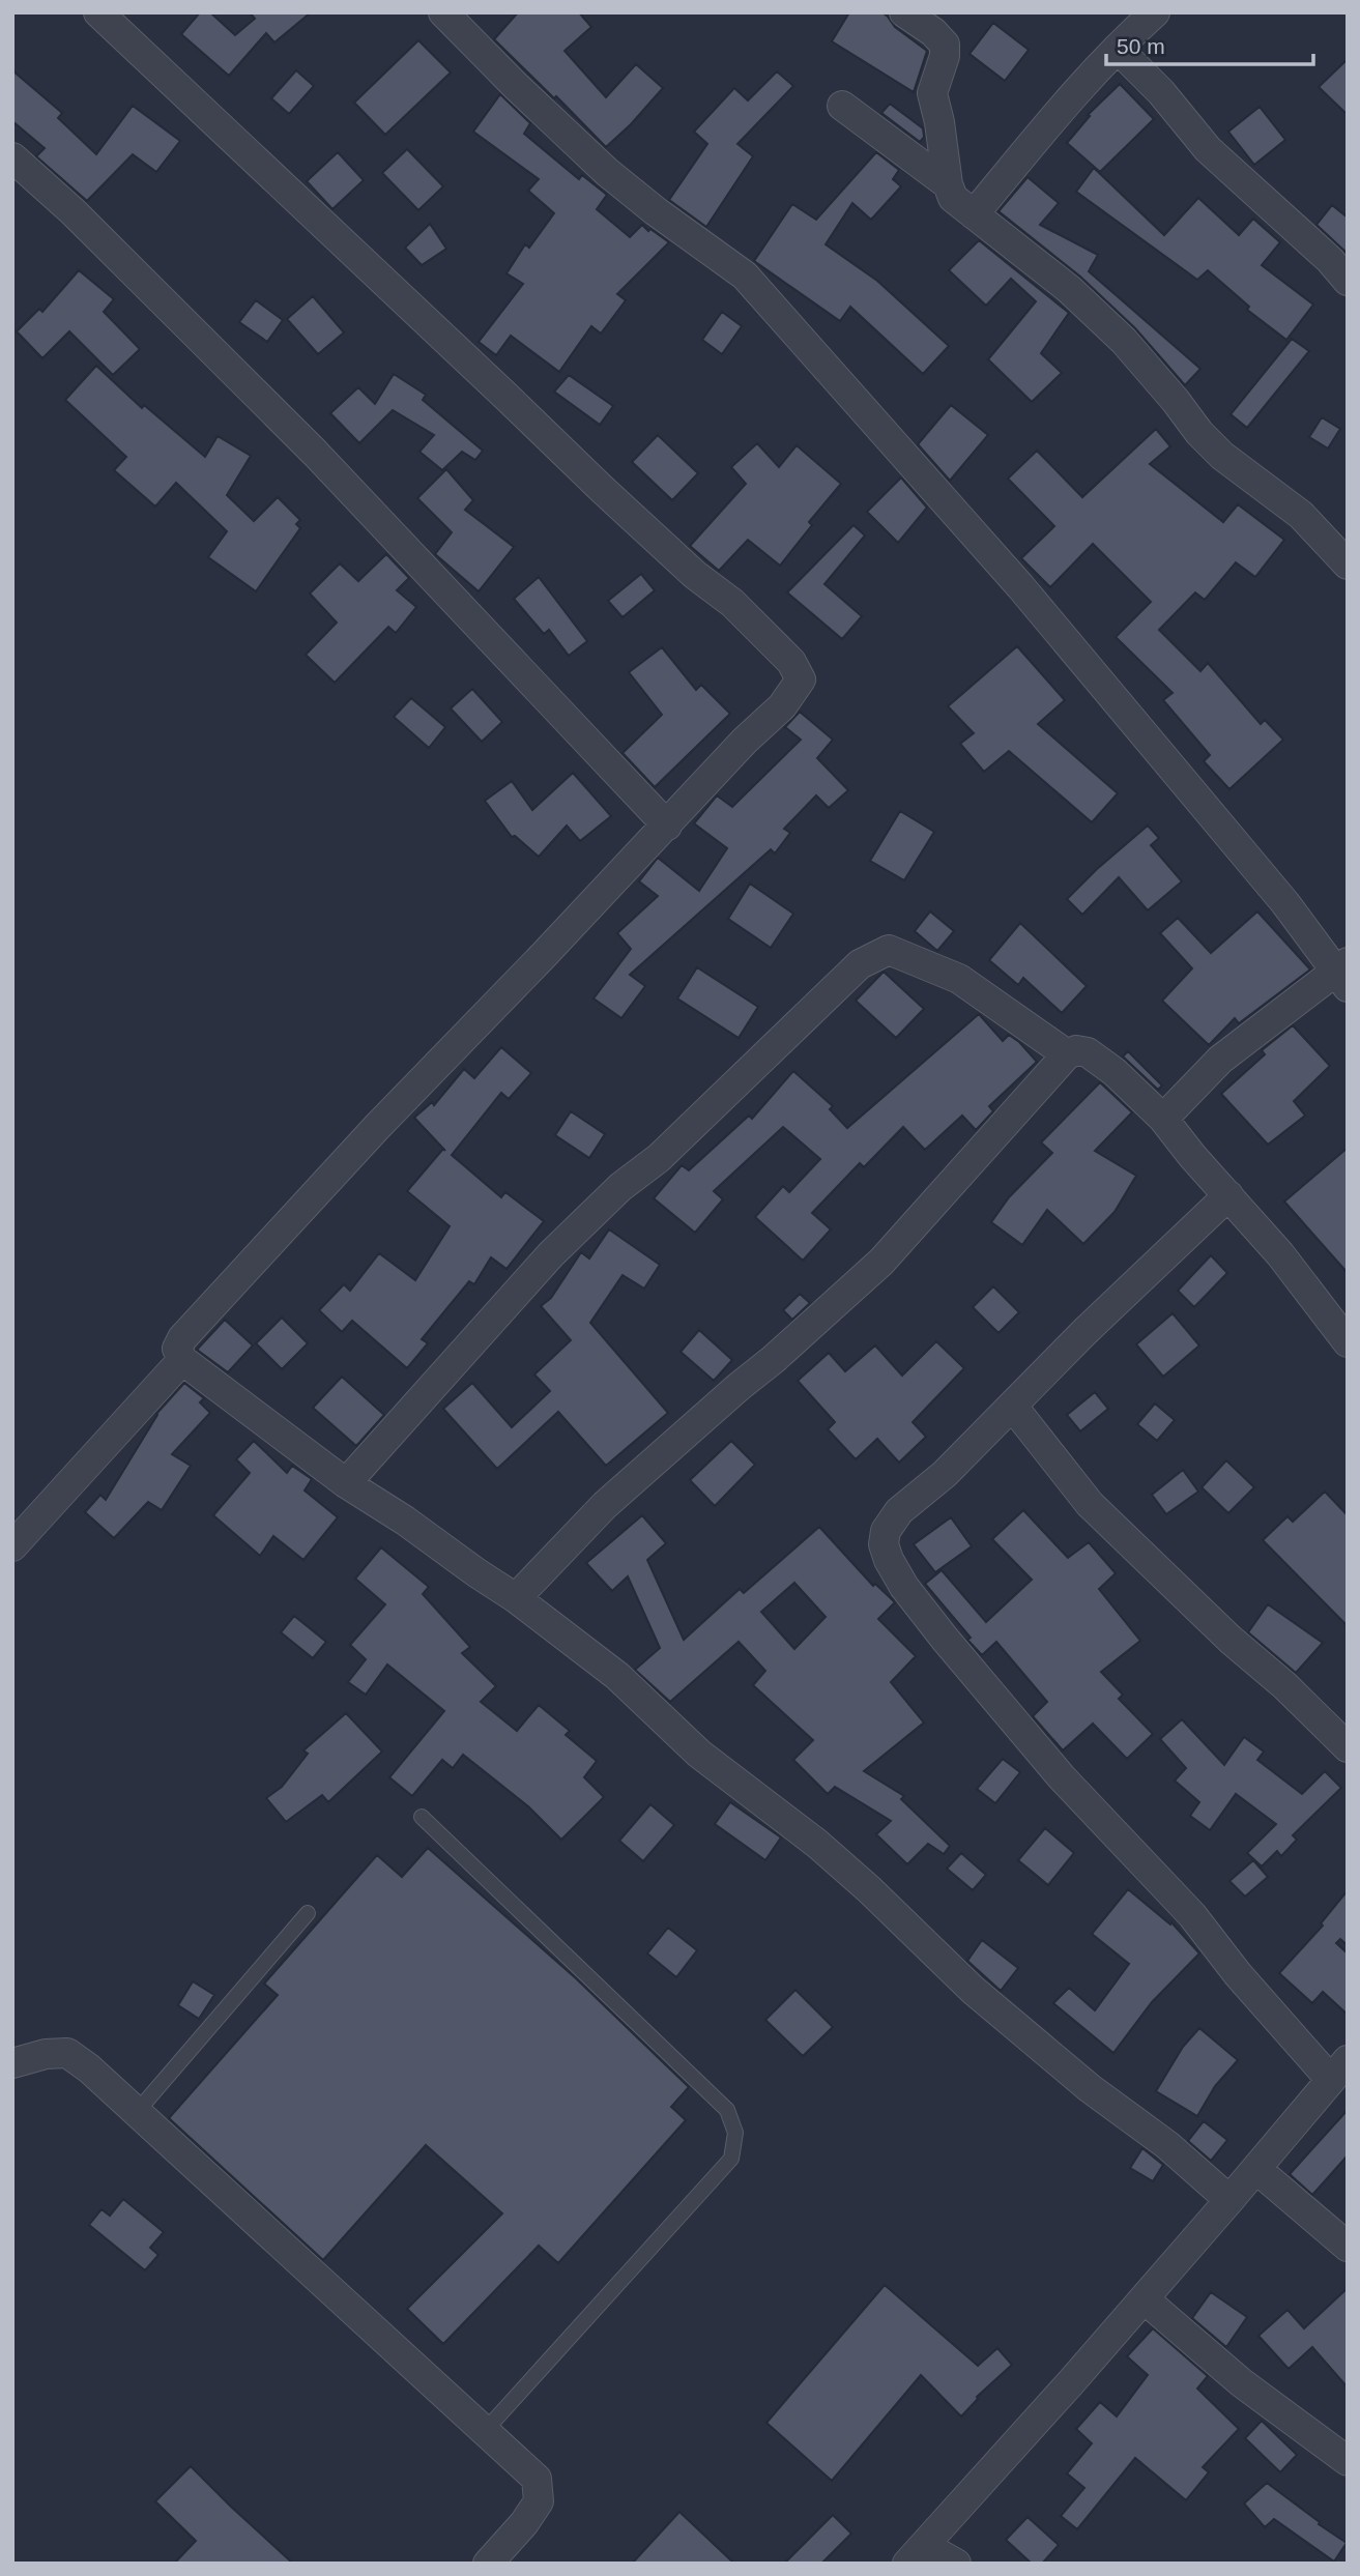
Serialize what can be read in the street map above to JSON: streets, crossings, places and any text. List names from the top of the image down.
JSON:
{
  "scale_bar": "50 m"
}
